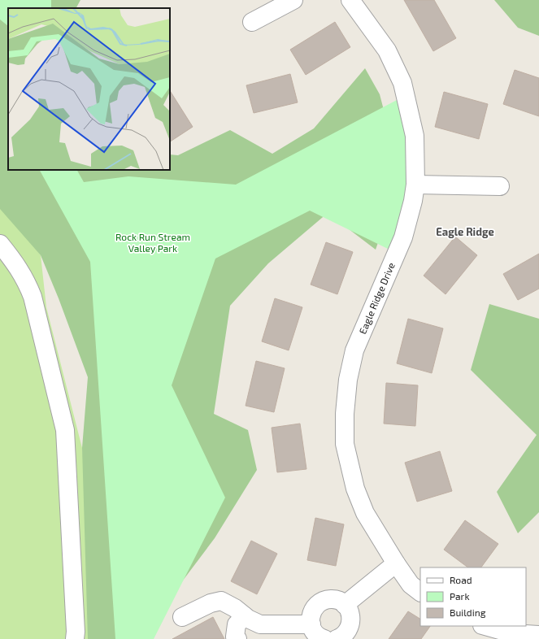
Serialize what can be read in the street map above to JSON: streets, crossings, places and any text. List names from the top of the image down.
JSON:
{
  "streets": {
    "street": ["Eagle Ridge Drive"]
  },
  "districts": ["Eagle Ridge"],
  "parks": ["Rock Run Stream Valley Park"],
  "legend": ["Road", "Park", "Building"]
}
